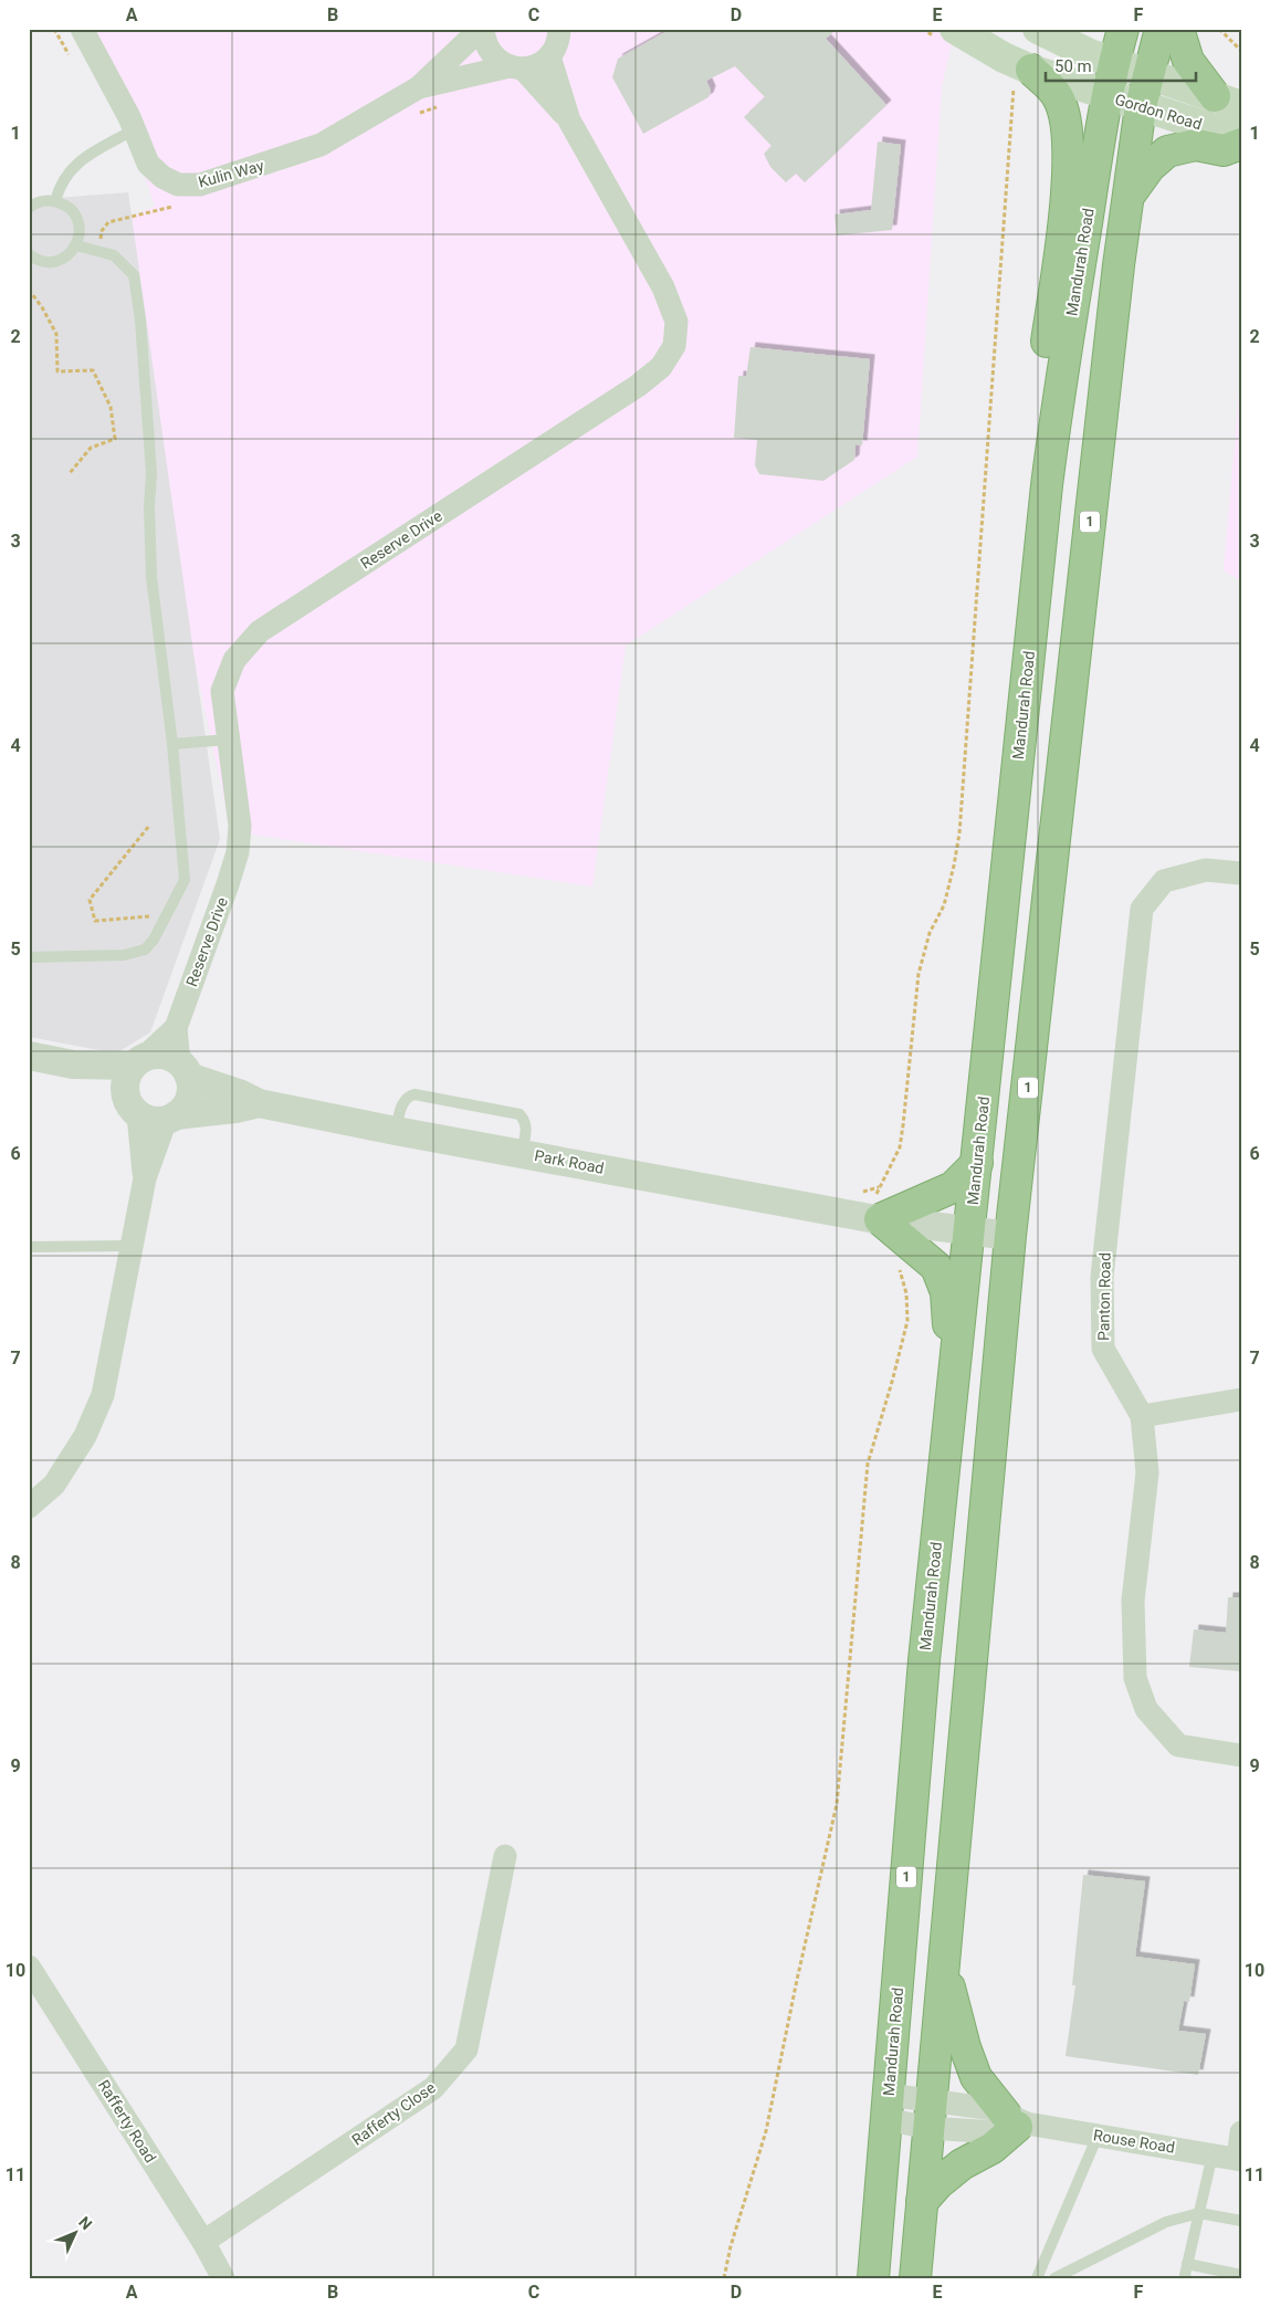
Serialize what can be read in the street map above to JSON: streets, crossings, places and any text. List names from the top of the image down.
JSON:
{
  "streets": {
    "highway": ["Mandurah Road", "1"],
    "main road": ["Gordon Road"],
    "street": [
      "Kulin Way",
      "Reserve Drive",
      "Park Road",
      "Panton Road",
      "Rafferty Close",
      "Rafferty Road",
      "Rouse Road"
    ]
  },
  "crossings": [
    ["Gordon Road", "Mandurah Road"],
    ["Gordon Road", "1"],
    ["Kulin Way", "Reserve Drive"],
    ["Mandurah Road", "Park Road"],
    ["Mandurah Road", "Rouse Road"],
    ["1", "Park Road"],
    ["1", "Rouse Road"],
    ["Reserve Drive", "Park Road"],
    ["Rafferty Close", "Rafferty Road"]
  ],
  "scale_bar": "50 m",
  "north": "top right",
  "grid": {
    "columns": [
      "A",
      "B",
      "C",
      "D",
      "E",
      "F"
    ],
    "rows": [
      "1",
      "2",
      "3",
      "4",
      "5",
      "6",
      "7",
      "8",
      "9",
      "10",
      "11"
    ]
  }
}
